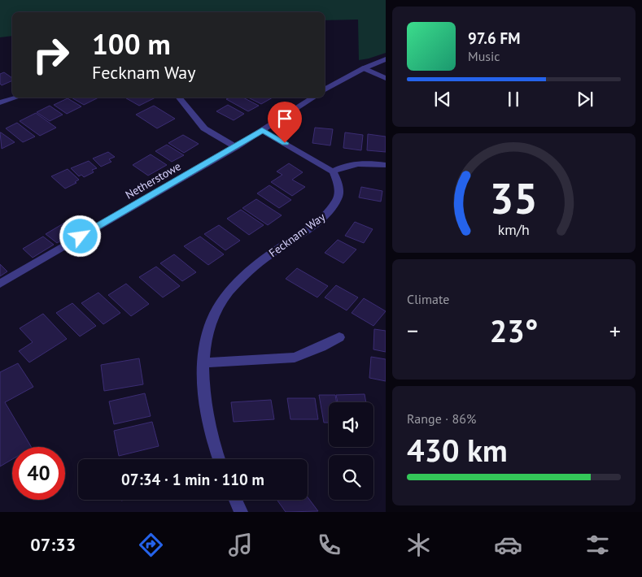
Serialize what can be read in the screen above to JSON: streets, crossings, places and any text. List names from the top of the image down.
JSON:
{
  "streets": {
    "street": ["Netherstowe", "Fecknam Way"]
  },
  "page": {
    "turn": ["100 m", "Fecknam Way"],
    "song": ["97.6 FM", "Music"],
    "tile": [
      "Climate",
      ["Range · 86%", "430 km"]
    ],
    "heat": ["−", "23°", "+"],
    "limit": "40",
    "trip": "07:34 · 1 min · 110 m",
    "tabs": "07:33",
    "gauge": ["35", "km/h"]
  }
}
